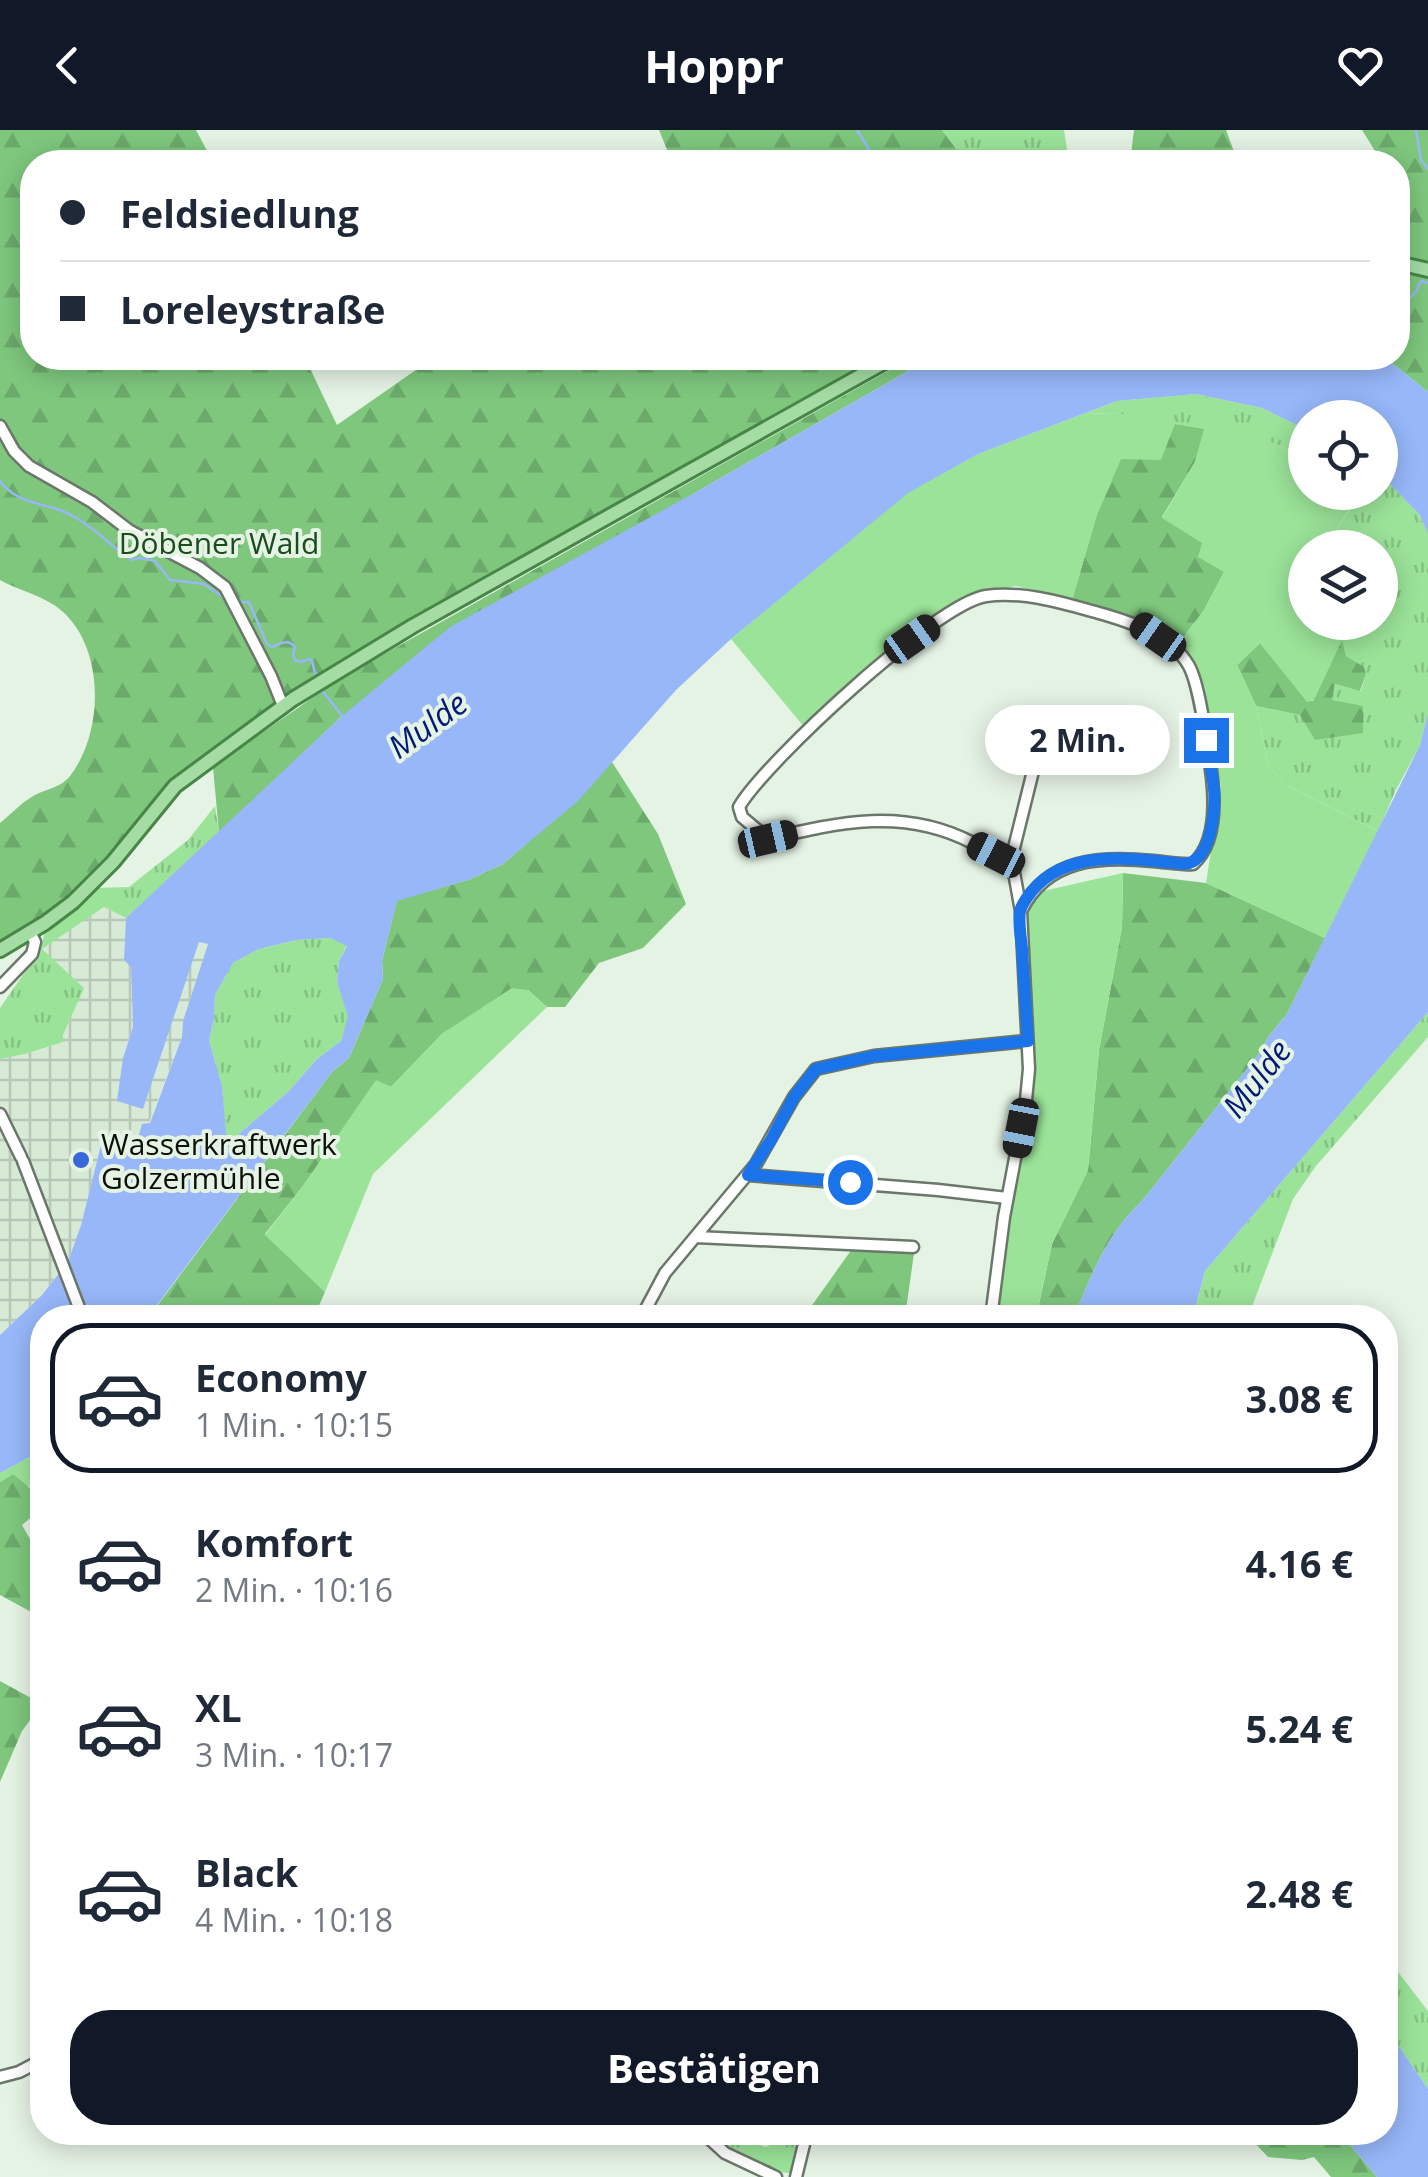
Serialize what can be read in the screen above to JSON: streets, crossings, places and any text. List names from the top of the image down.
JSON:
{
  "water": ["Mulde"],
  "parks": ["Döbener Wald"],
  "places": ["Wasserkraftwerk Golzermühle"],
  "page": {
    "header": "Hoppr",
    "banner": ["Feldsiedlung", "Loreleystraße"],
    "bubble": "2 Min.",
    "list": [
      {
        "name": "Economy",
        "note": "1 Min. · 10:15",
        "value": "3.08 €"
      },
      {
        "name": "Komfort",
        "note": "2 Min. · 10:16",
        "value": "4.16 €"
      },
      {
        "name": "XL",
        "note": "3 Min. · 10:17",
        "value": "5.24 €"
      },
      {
        "name": "Black",
        "note": "4 Min. · 10:18",
        "value": "2.48 €"
      }
    ],
    "buttons": "Bestätigen"
  }
}
